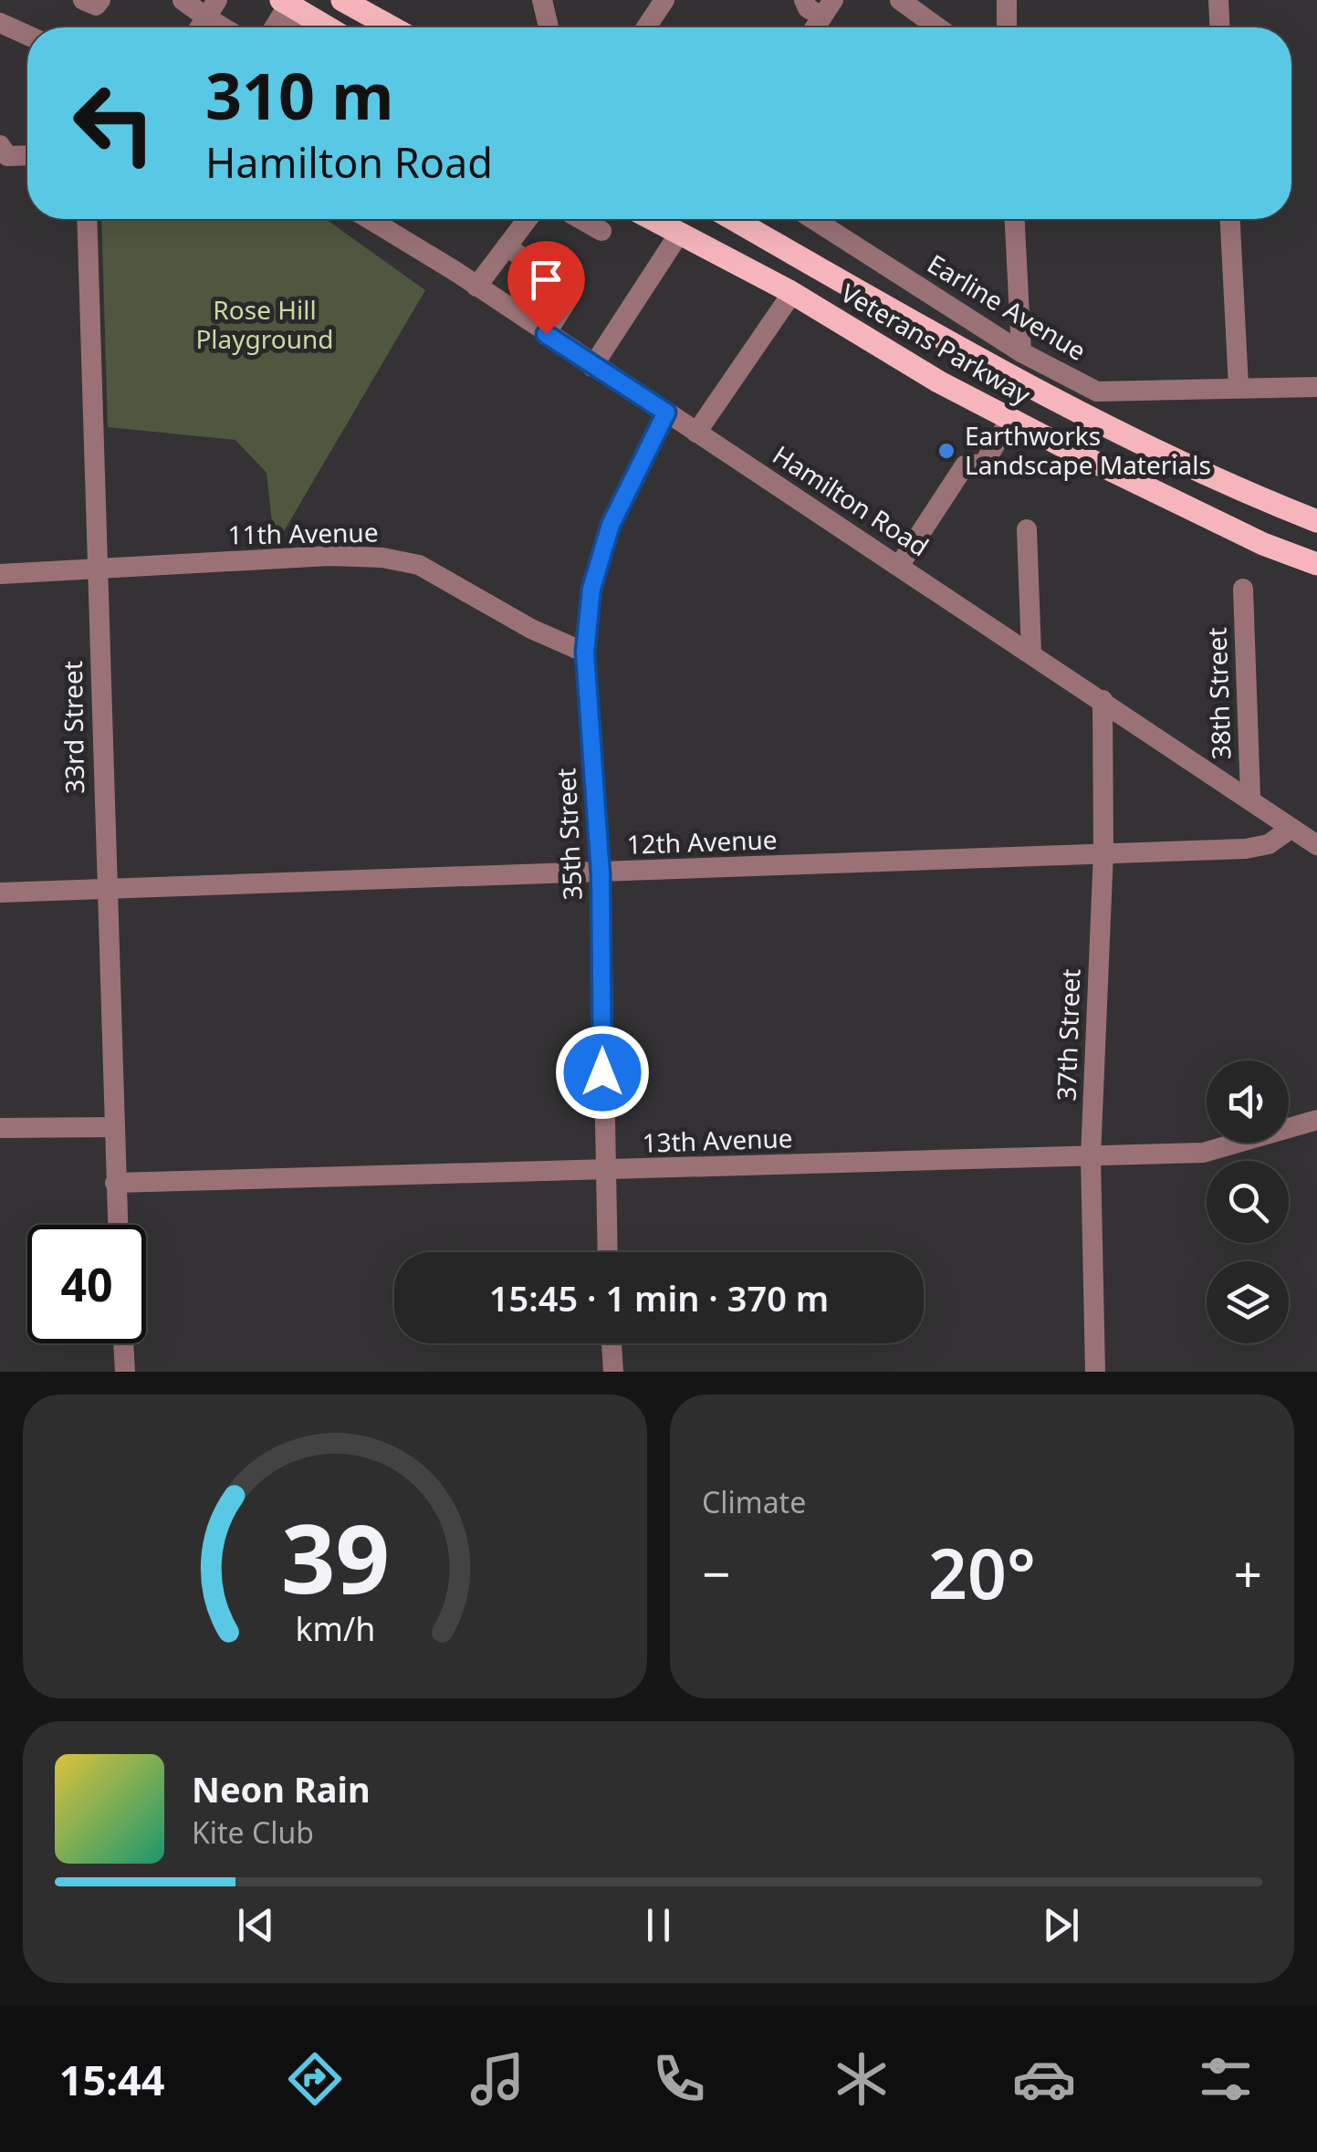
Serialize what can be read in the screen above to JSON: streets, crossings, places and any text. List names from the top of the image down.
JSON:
{
  "streets": {
    "main road": ["Veterans Parkway"],
    "street": [
      "Earline Avenue",
      "Hamilton Road",
      "11th Avenue",
      "38th Street",
      "33rd Street",
      "35th Street",
      "12th Avenue",
      "37th Street",
      "13th Avenue"
    ]
  },
  "crossings": [
    ["Hamilton Road", "38th Street"],
    ["Hamilton Road", "35th Street"],
    ["Hamilton Road", "12th Avenue"],
    ["Hamilton Road", "37th Street"],
    ["11th Avenue", "33rd Street"],
    ["11th Avenue", "35th Street"],
    ["33rd Street", "12th Avenue"],
    ["33rd Street", "13th Avenue"],
    ["35th Street", "12th Avenue"],
    ["35th Street", "13th Avenue"],
    ["12th Avenue", "37th Street"],
    ["37th Street", "13th Avenue"]
  ],
  "parks": ["Rose Hill Playground"],
  "places": ["Earthworks Landscape Materials"],
  "page": {
    "turn": ["310 m", "Hamilton Road"],
    "limit": "40",
    "trip": "15:45 · 1 min · 370 m",
    "tile": "Climate",
    "heat": ["−", "20°", "+"],
    "song": ["Neon Rain", "Kite Club"],
    "tabs": "15:44",
    "gauge": ["39", "km/h"]
  }
}
